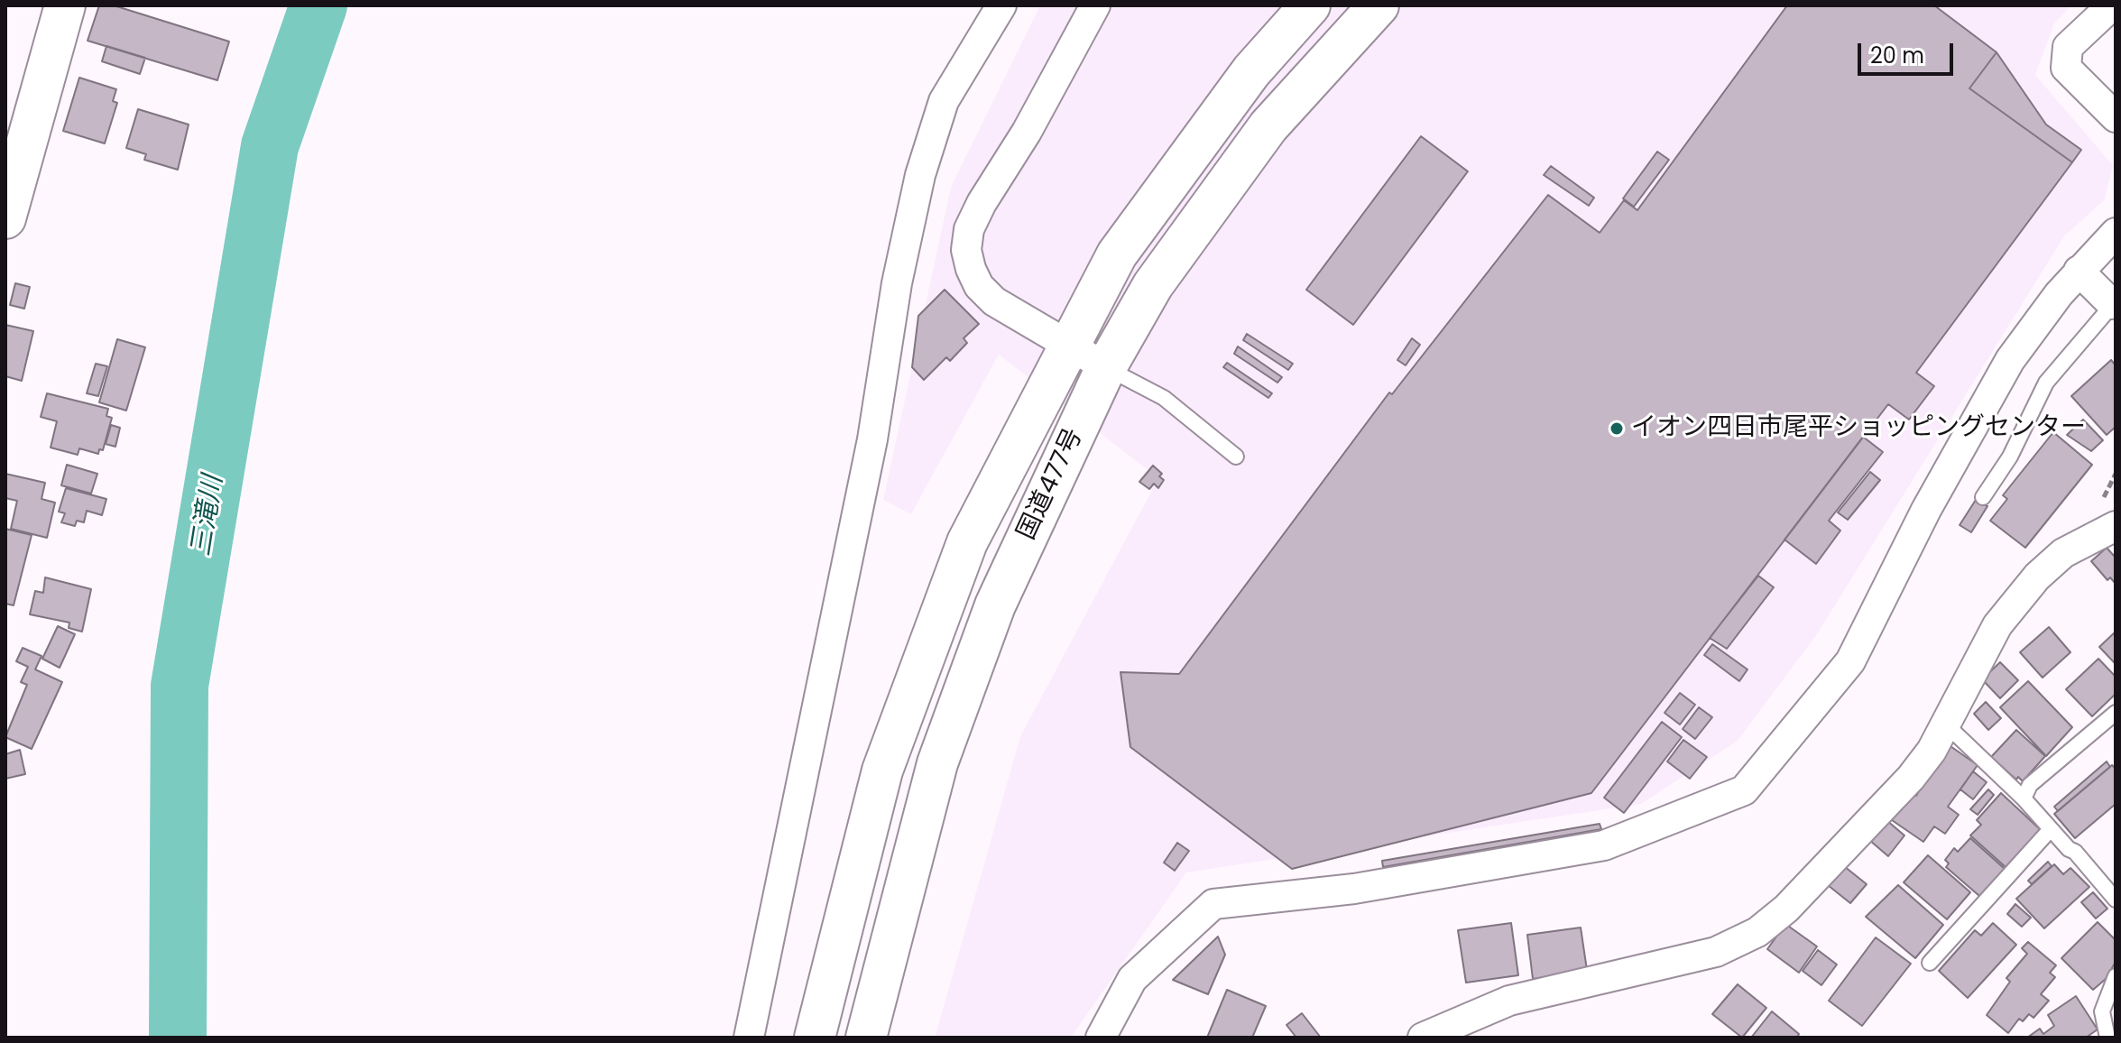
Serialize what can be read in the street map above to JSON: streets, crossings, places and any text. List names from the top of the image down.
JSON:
{
  "streets": {
    "highway": ["国道477号"]
  },
  "water": ["三滝川"],
  "places": ["イオン四日市尾平ショッピングセンター"],
  "scale_bar": "20 m"
}
